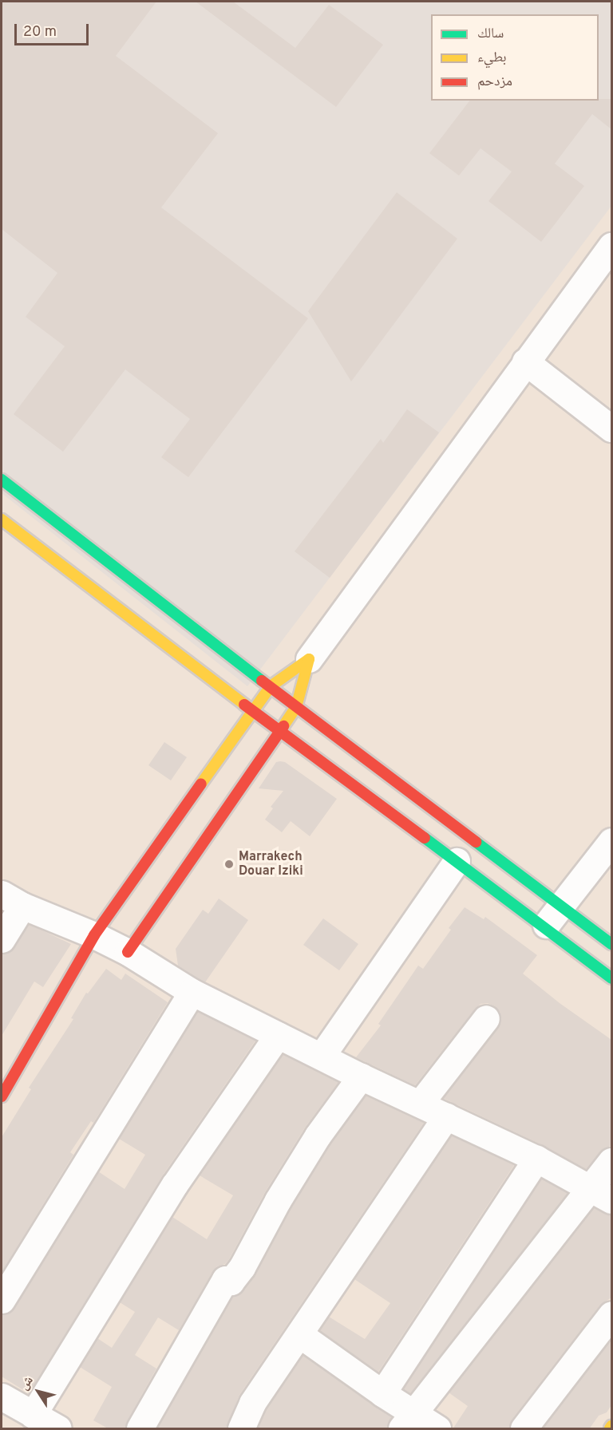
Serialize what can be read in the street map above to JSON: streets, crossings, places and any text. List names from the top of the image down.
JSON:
{
  "places": ["Marrakech Douar Iziki"],
  "legend": ["سالك", "بطيء", "مزدحم"],
  "scale_bar": "20 m",
  "north": "top left"
}
